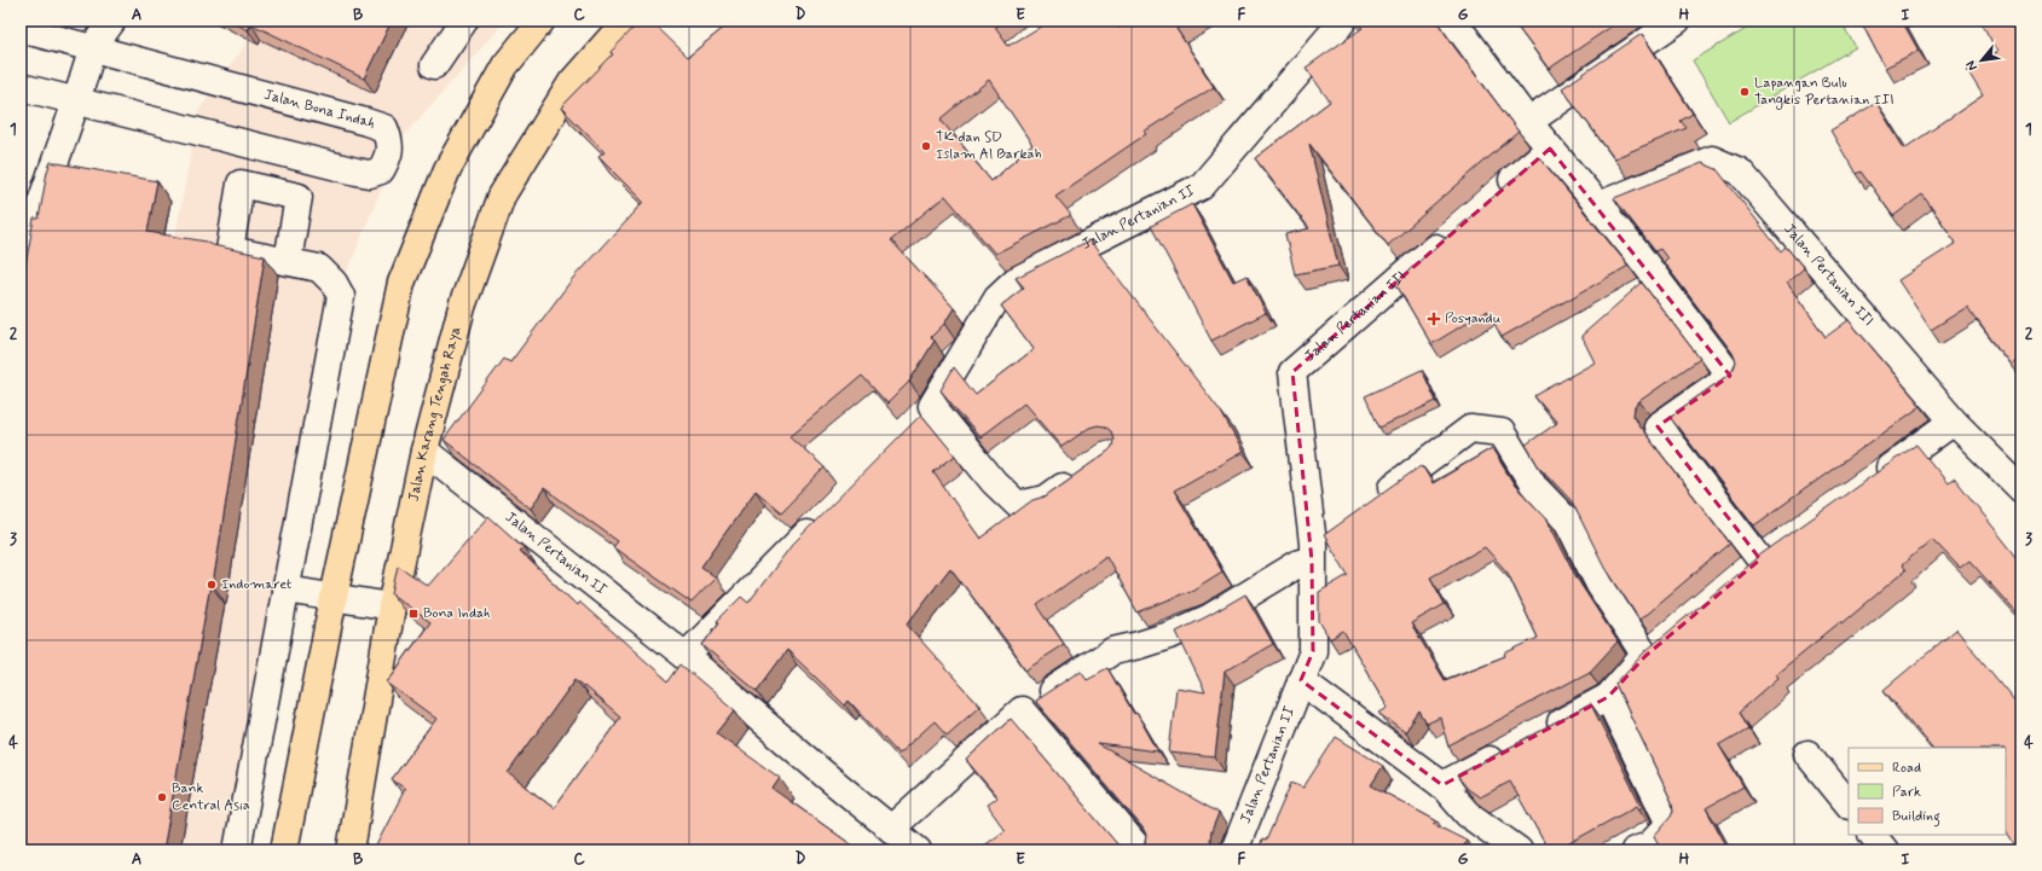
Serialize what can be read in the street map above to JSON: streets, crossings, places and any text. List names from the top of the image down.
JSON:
{
  "streets": {
    "main road": ["Jalan Karang Tengah Raya"],
    "street": ["Jalan Bona Indah", "Jalan Pertanian II", "Jalan Pertanian III"]
  },
  "crossings": [
    ["Jalan Pertanian II", "Jalan Pertanian III"],
    ["Jalan Pertanian II", "Jalan Karang Tengah Raya"]
  ],
  "places": {
    "other": [
      "Lapangan Bulu Tangkis Pertanian III",
      "TK dan SD Islam Al Barkah",
      "Indomaret",
      "Bank Central Asia"
    ],
    "health": ["Posyandu"],
    "transit": ["Bona Indah"]
  },
  "legend": ["Road", "Park", "Building"],
  "north": "bottom left",
  "grid": {
    "columns": [
      "A",
      "B",
      "C",
      "D",
      "E",
      "F",
      "G",
      "H",
      "I"
    ],
    "rows": [
      "1",
      "2",
      "3",
      "4"
    ]
  }
}
